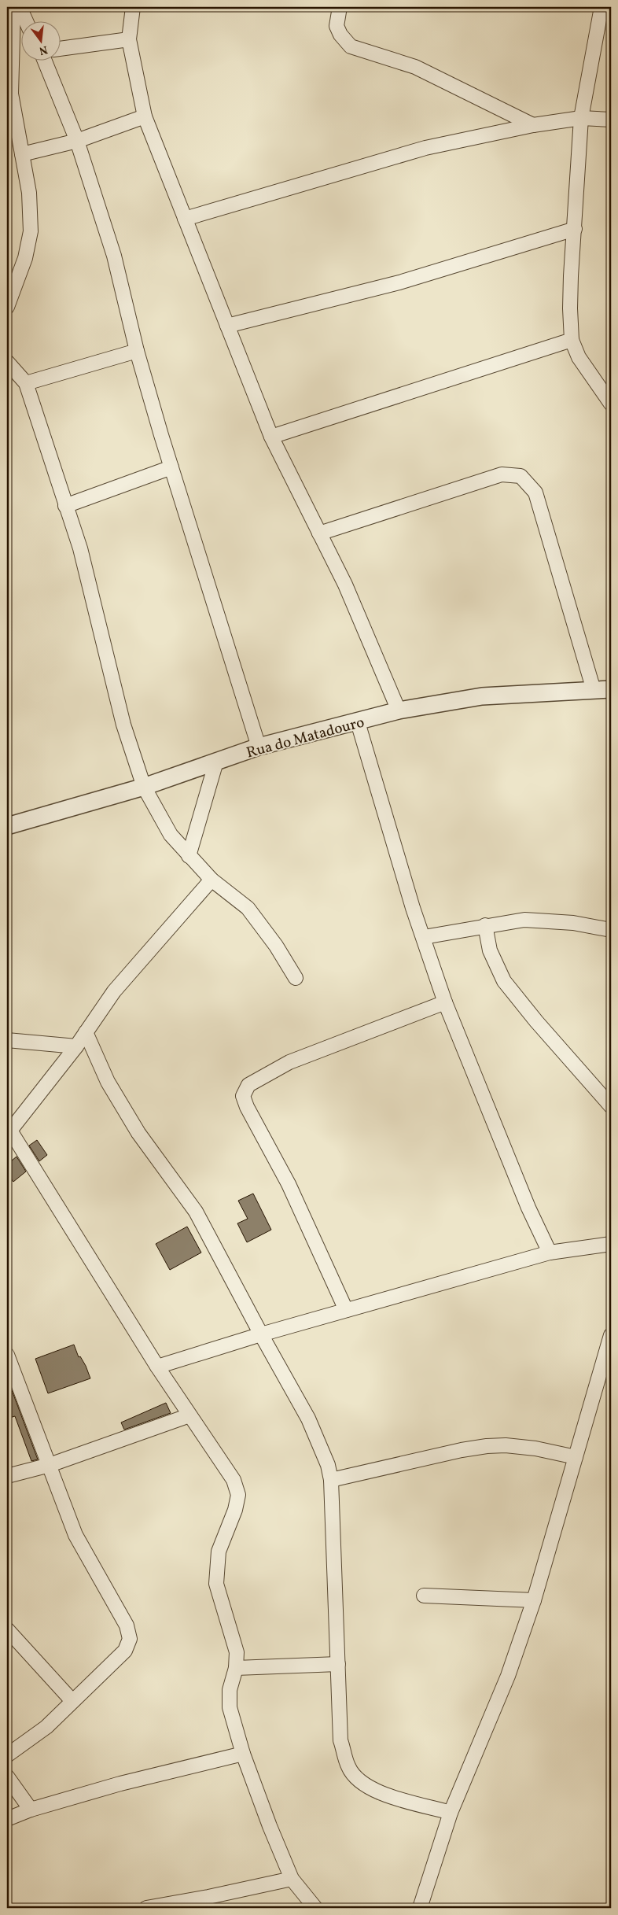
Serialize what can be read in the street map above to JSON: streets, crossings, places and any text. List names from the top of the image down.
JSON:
{
  "streets": {
    "street": ["Rua do Matadouro"]
  },
  "north": "bottom"
}
